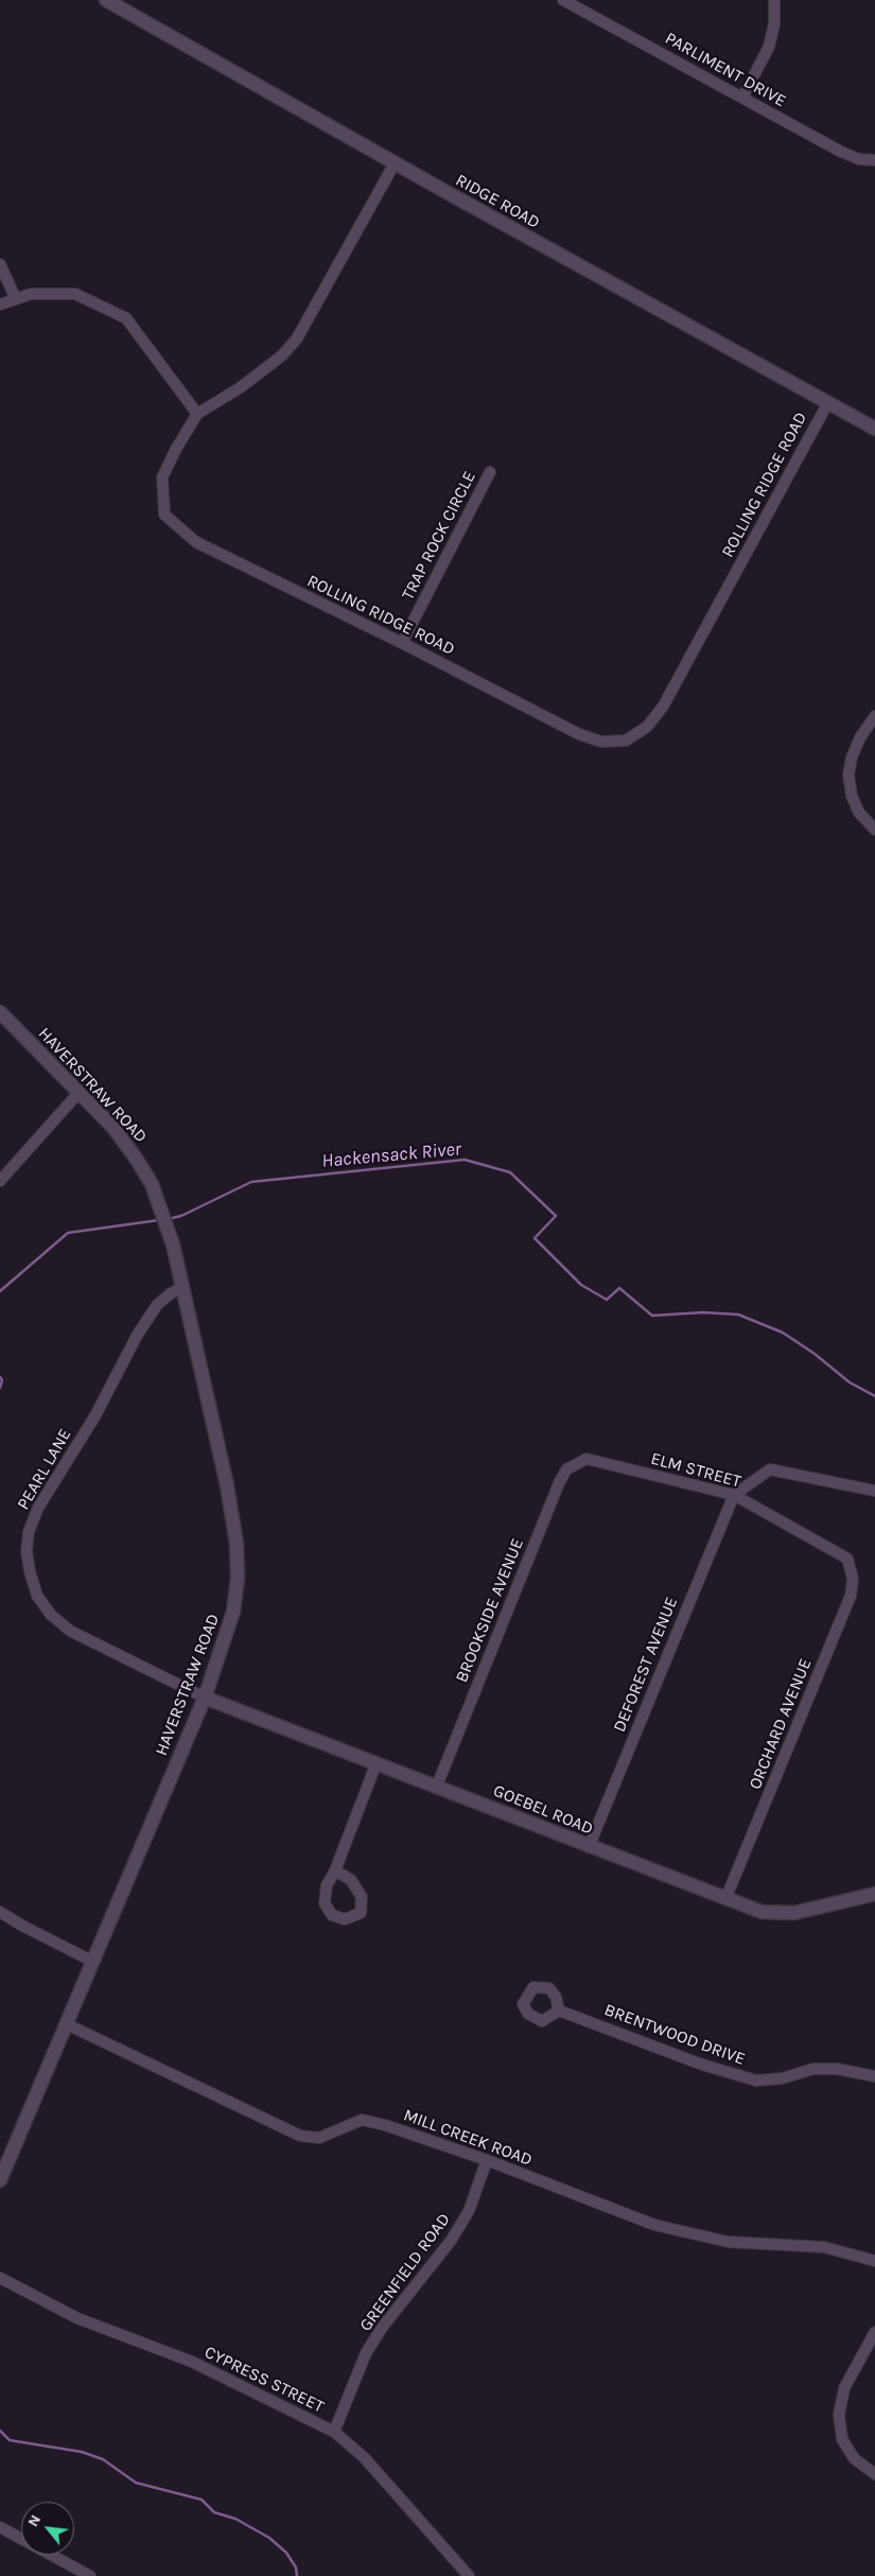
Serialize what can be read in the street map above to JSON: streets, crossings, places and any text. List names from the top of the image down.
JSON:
{
  "streets": {
    "street": [
      "PARLIMENT DRIVE",
      "RIDGE ROAD",
      "ROLLING RIDGE ROAD",
      "TRAP ROCK CIRCLE",
      "HAVERSTRAW ROAD",
      "PEARL LANE",
      "ELM STREET",
      "BROOKSIDE AVENUE",
      "DEFOREST AVENUE",
      "ORCHARD AVENUE",
      "GOEBEL ROAD",
      "BRENTWOOD DRIVE",
      "MILL CREEK ROAD",
      "GREENFIELD ROAD",
      "CYPRESS STREET"
    ]
  },
  "crossings": [
    ["RIDGE ROAD", "ROLLING RIDGE ROAD"],
    ["ROLLING RIDGE ROAD", "TRAP ROCK CIRCLE"],
    ["HAVERSTRAW ROAD", "PEARL LANE"],
    ["HAVERSTRAW ROAD", "GOEBEL ROAD"],
    ["HAVERSTRAW ROAD", "MILL CREEK ROAD"],
    ["PEARL LANE", "GOEBEL ROAD"],
    ["ELM STREET", "BROOKSIDE AVENUE"],
    ["ELM STREET", "DEFOREST AVENUE"],
    ["ELM STREET", "ORCHARD AVENUE"],
    ["BROOKSIDE AVENUE", "GOEBEL ROAD"],
    ["DEFOREST AVENUE", "GOEBEL ROAD"],
    ["ORCHARD AVENUE", "GOEBEL ROAD"],
    ["MILL CREEK ROAD", "GREENFIELD ROAD"],
    ["GREENFIELD ROAD", "CYPRESS STREET"]
  ],
  "water": ["Hackensack River"],
  "north": "top left"
}
